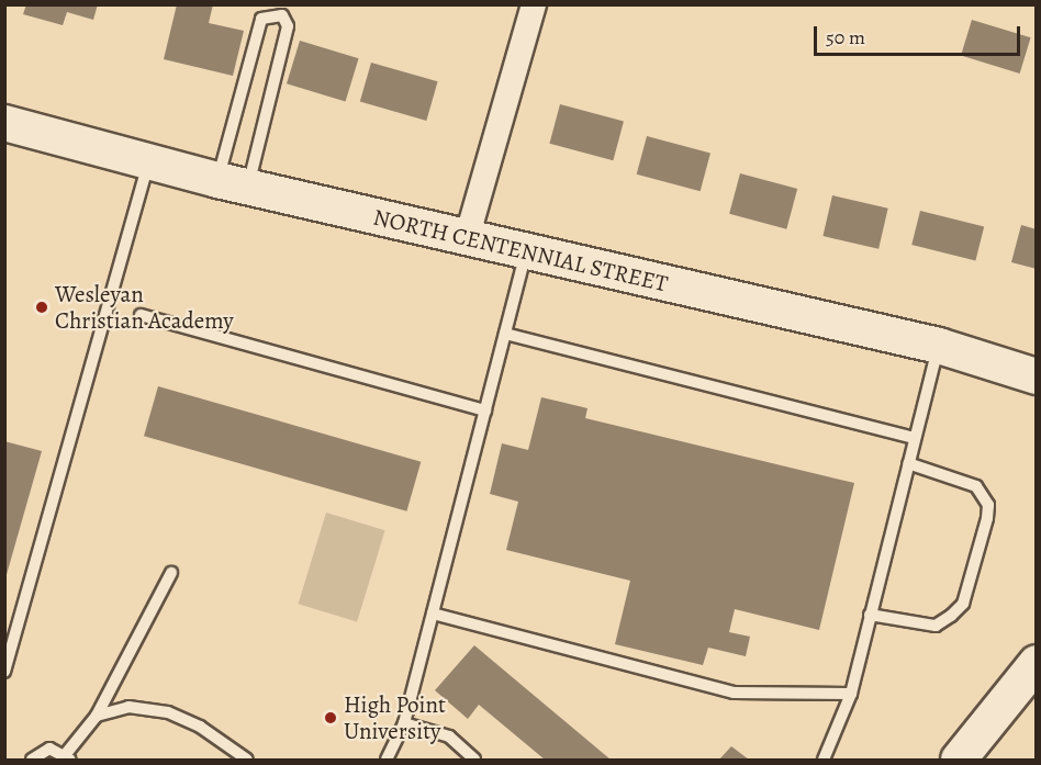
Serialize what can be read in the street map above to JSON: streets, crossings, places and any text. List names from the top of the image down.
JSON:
{
  "streets": {
    "main road": ["NORTH CENTENNIAL STREET"]
  },
  "places": ["Wesleyan Christian Academy", "High Point University"],
  "scale_bar": "50 m"
}
